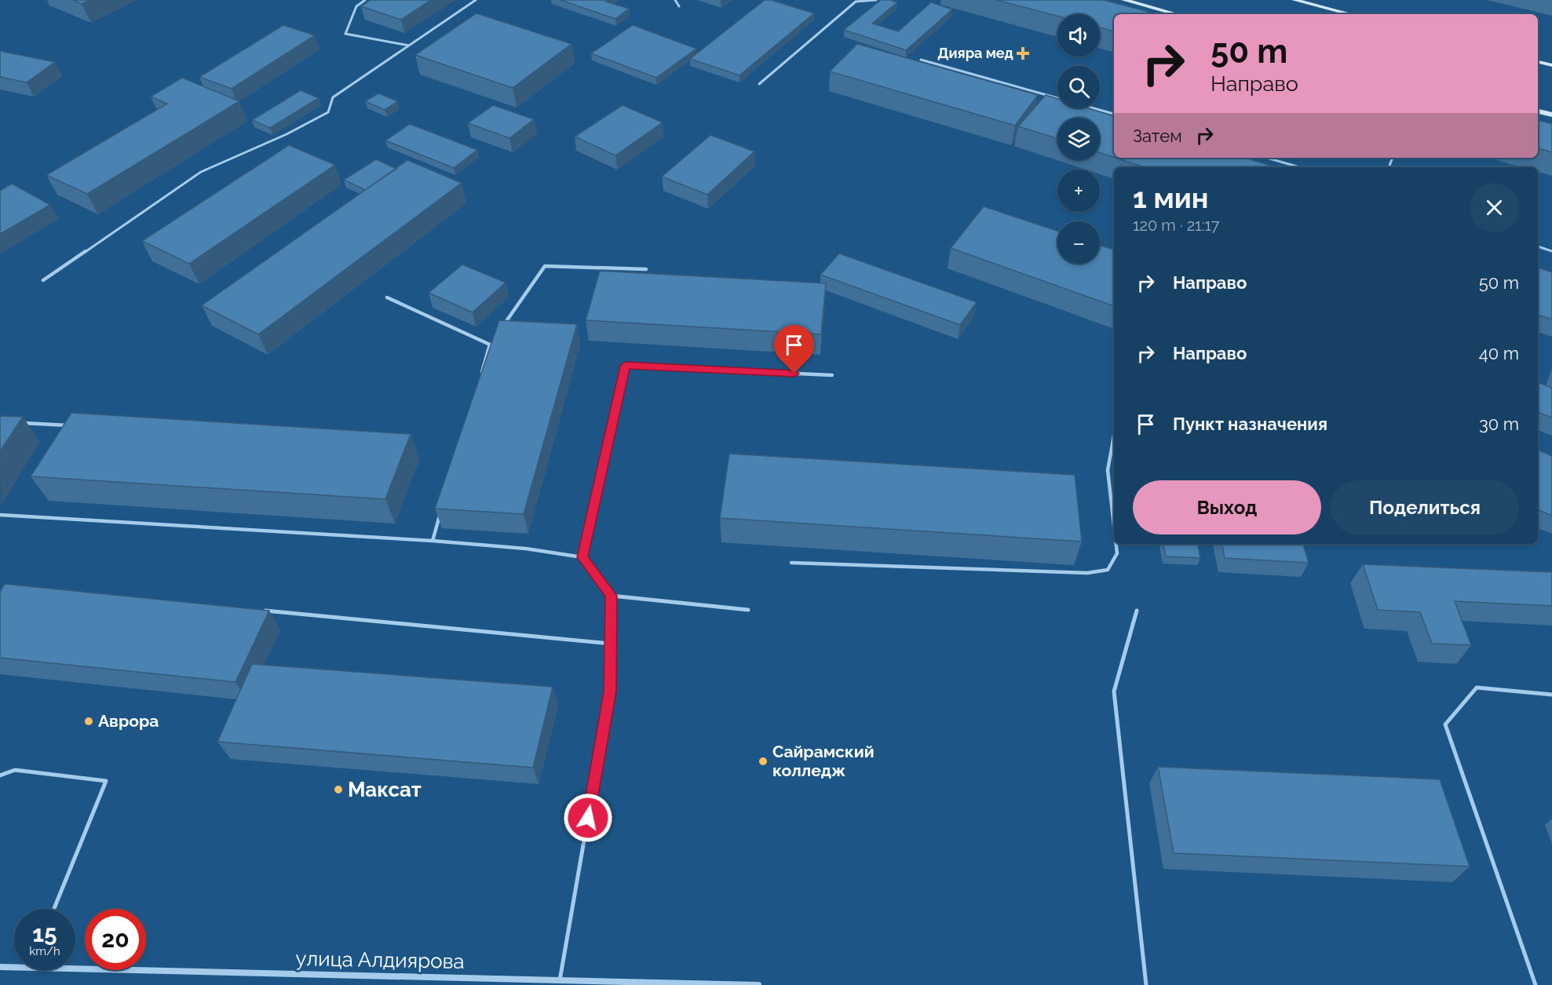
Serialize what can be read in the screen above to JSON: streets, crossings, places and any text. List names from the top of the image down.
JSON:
{
  "streets": {
    "street": ["улица Алдиярова"]
  },
  "places": {
    "health": ["Дияра мед"],
    "other": ["Аврора", "Сайрамский колледж", "Максат"]
  },
  "page": {
    "map_buttons": ["+", "−"],
    "turn": ["50 m", "Направо"],
    "then": "Затем",
    "heading": ["1 мин", "120 m · 21:17"],
    "list": [
      {
        "name": "Направо",
        "value": "50 m"
      },
      {
        "name": "Направо",
        "value": "40 m"
      },
      {
        "name": "Пункт назначения",
        "value": "30 m"
      }
    ],
    "buttons": ["Выход", "Поделиться"],
    "speed": "15 km/h",
    "limit": "20"
  }
}
